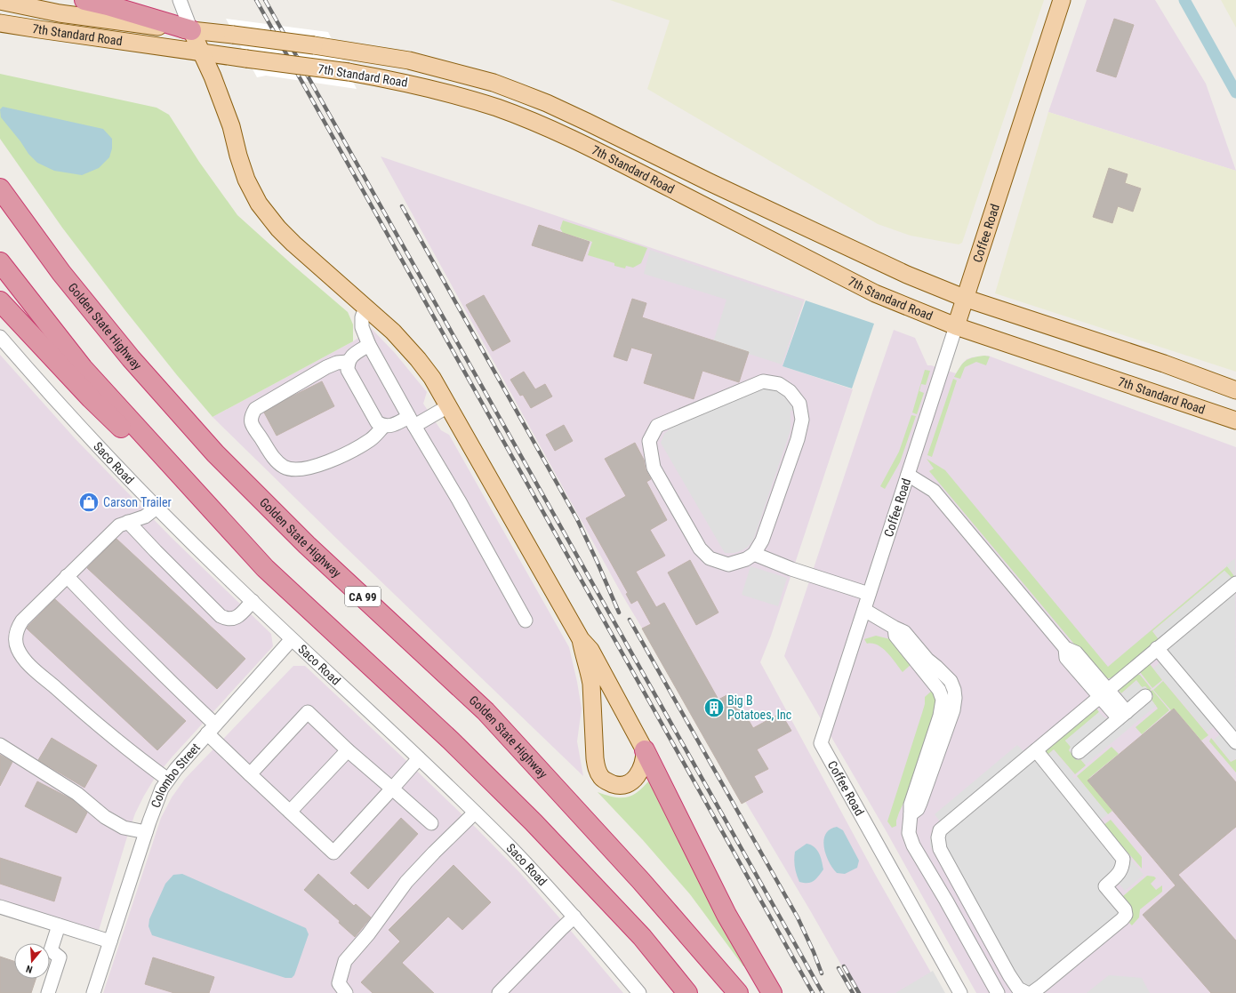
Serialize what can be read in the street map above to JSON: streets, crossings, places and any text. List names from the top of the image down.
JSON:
{
  "streets": {
    "highway": ["Golden State Highway", "CA 99"],
    "main road": ["7th Standard Road", "Coffee Road"],
    "street": ["Saco Road", "Colombo Street"]
  },
  "crossings": [
    ["7th Standard Road", "Coffee Road"],
    ["Saco Road", "Colombo Street"]
  ],
  "places": {
    "shop": ["Carson Trailer"],
    "building": ["Big B Potatoes, Inc"]
  },
  "north": "bottom"
}
